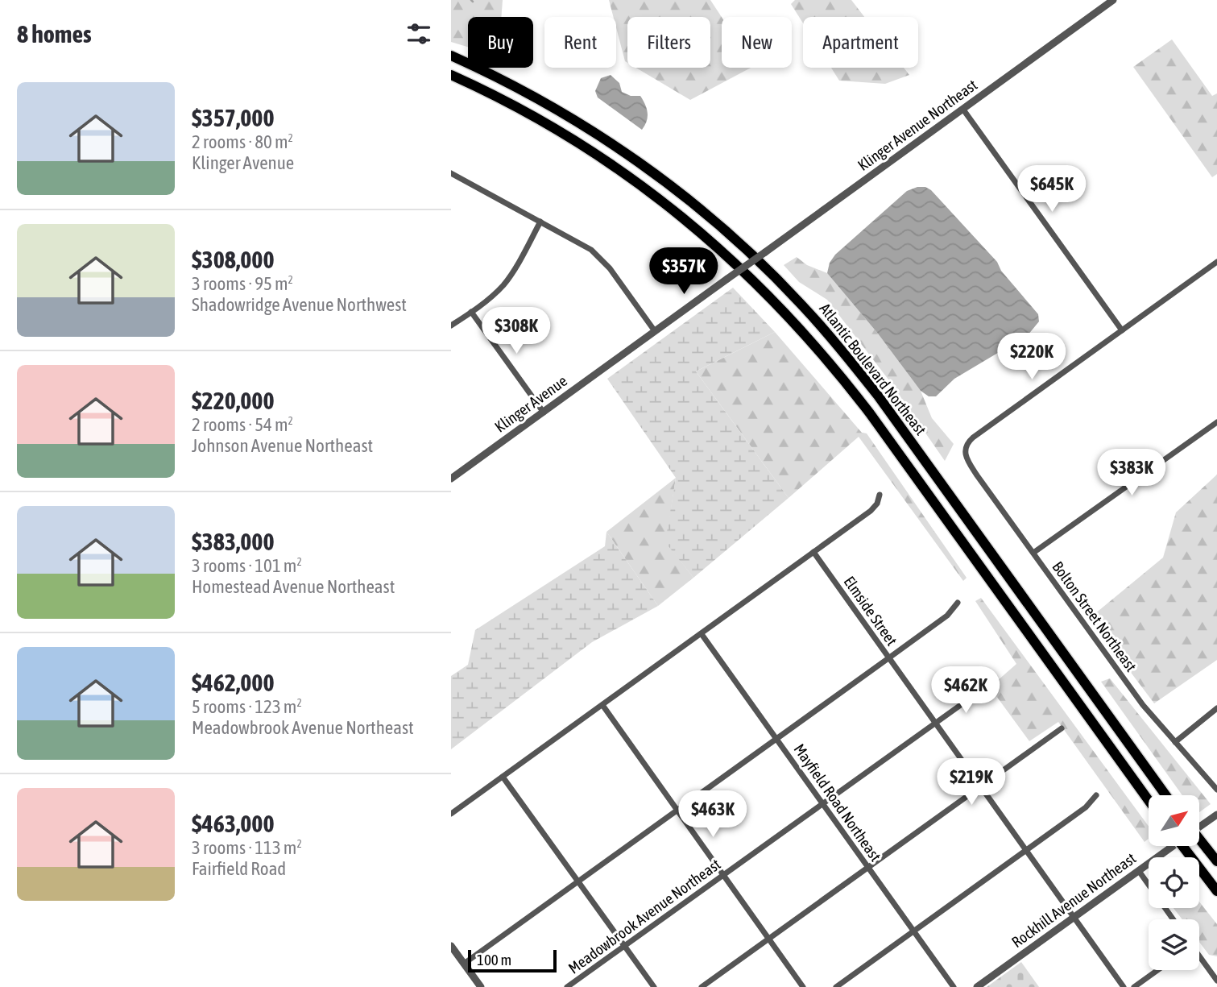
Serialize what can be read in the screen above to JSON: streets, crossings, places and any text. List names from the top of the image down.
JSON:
{
  "streets": {
    "highway": ["Atlantic Boulevard Northeast"],
    "street": [
      "Klinger Avenue Northeast",
      "Klinger Avenue",
      "Elmside Street",
      "Bolton Street Northeast",
      "Mayfield Road Northeast",
      "Rockhill Avenue Northeast",
      "Meadowbrook Avenue Northeast"
    ]
  },
  "crossings": [
    ["Klinger Avenue Northeast", "Klinger Avenue"],
    ["Elmside Street", "Rockhill Avenue Northeast"],
    ["Elmside Street", "Meadowbrook Avenue Northeast"],
    ["Mayfield Road Northeast", "Meadowbrook Avenue Northeast"]
  ],
  "scale_bar": "100 m",
  "north": "top right",
  "page": {
    "heading": "8 homes",
    "chip": [
      "Buy",
      "Rent",
      "Filters",
      "New",
      "Apartment"
    ],
    "list": [
      {
        "name": "$357,000",
        "note": "2 rooms · 80 m² · Klinger Avenue"
      },
      {
        "name": "$308,000",
        "note": "3 rooms · 95 m² · Shadowridge Avenue Northwest"
      },
      {
        "name": "$220,000",
        "note": "2 rooms · 54 m² · Johnson Avenue Northeast"
      },
      {
        "name": "$383,000",
        "note": "3 rooms · 101 m² · Homestead Avenue Northeast"
      },
      {
        "name": "$462,000",
        "note": "5 rooms · 123 m² · Meadowbrook Avenue Northeast"
      },
      {
        "name": "$463,000",
        "note": "3 rooms · 113 m² · Fairfield Road"
      }
    ],
    "price": [
      "$645K",
      "$357K",
      "$308K",
      "$220K",
      "$383K",
      "$462K",
      "$219K",
      "$463K"
    ],
    "scale": "100 m"
  }
}
